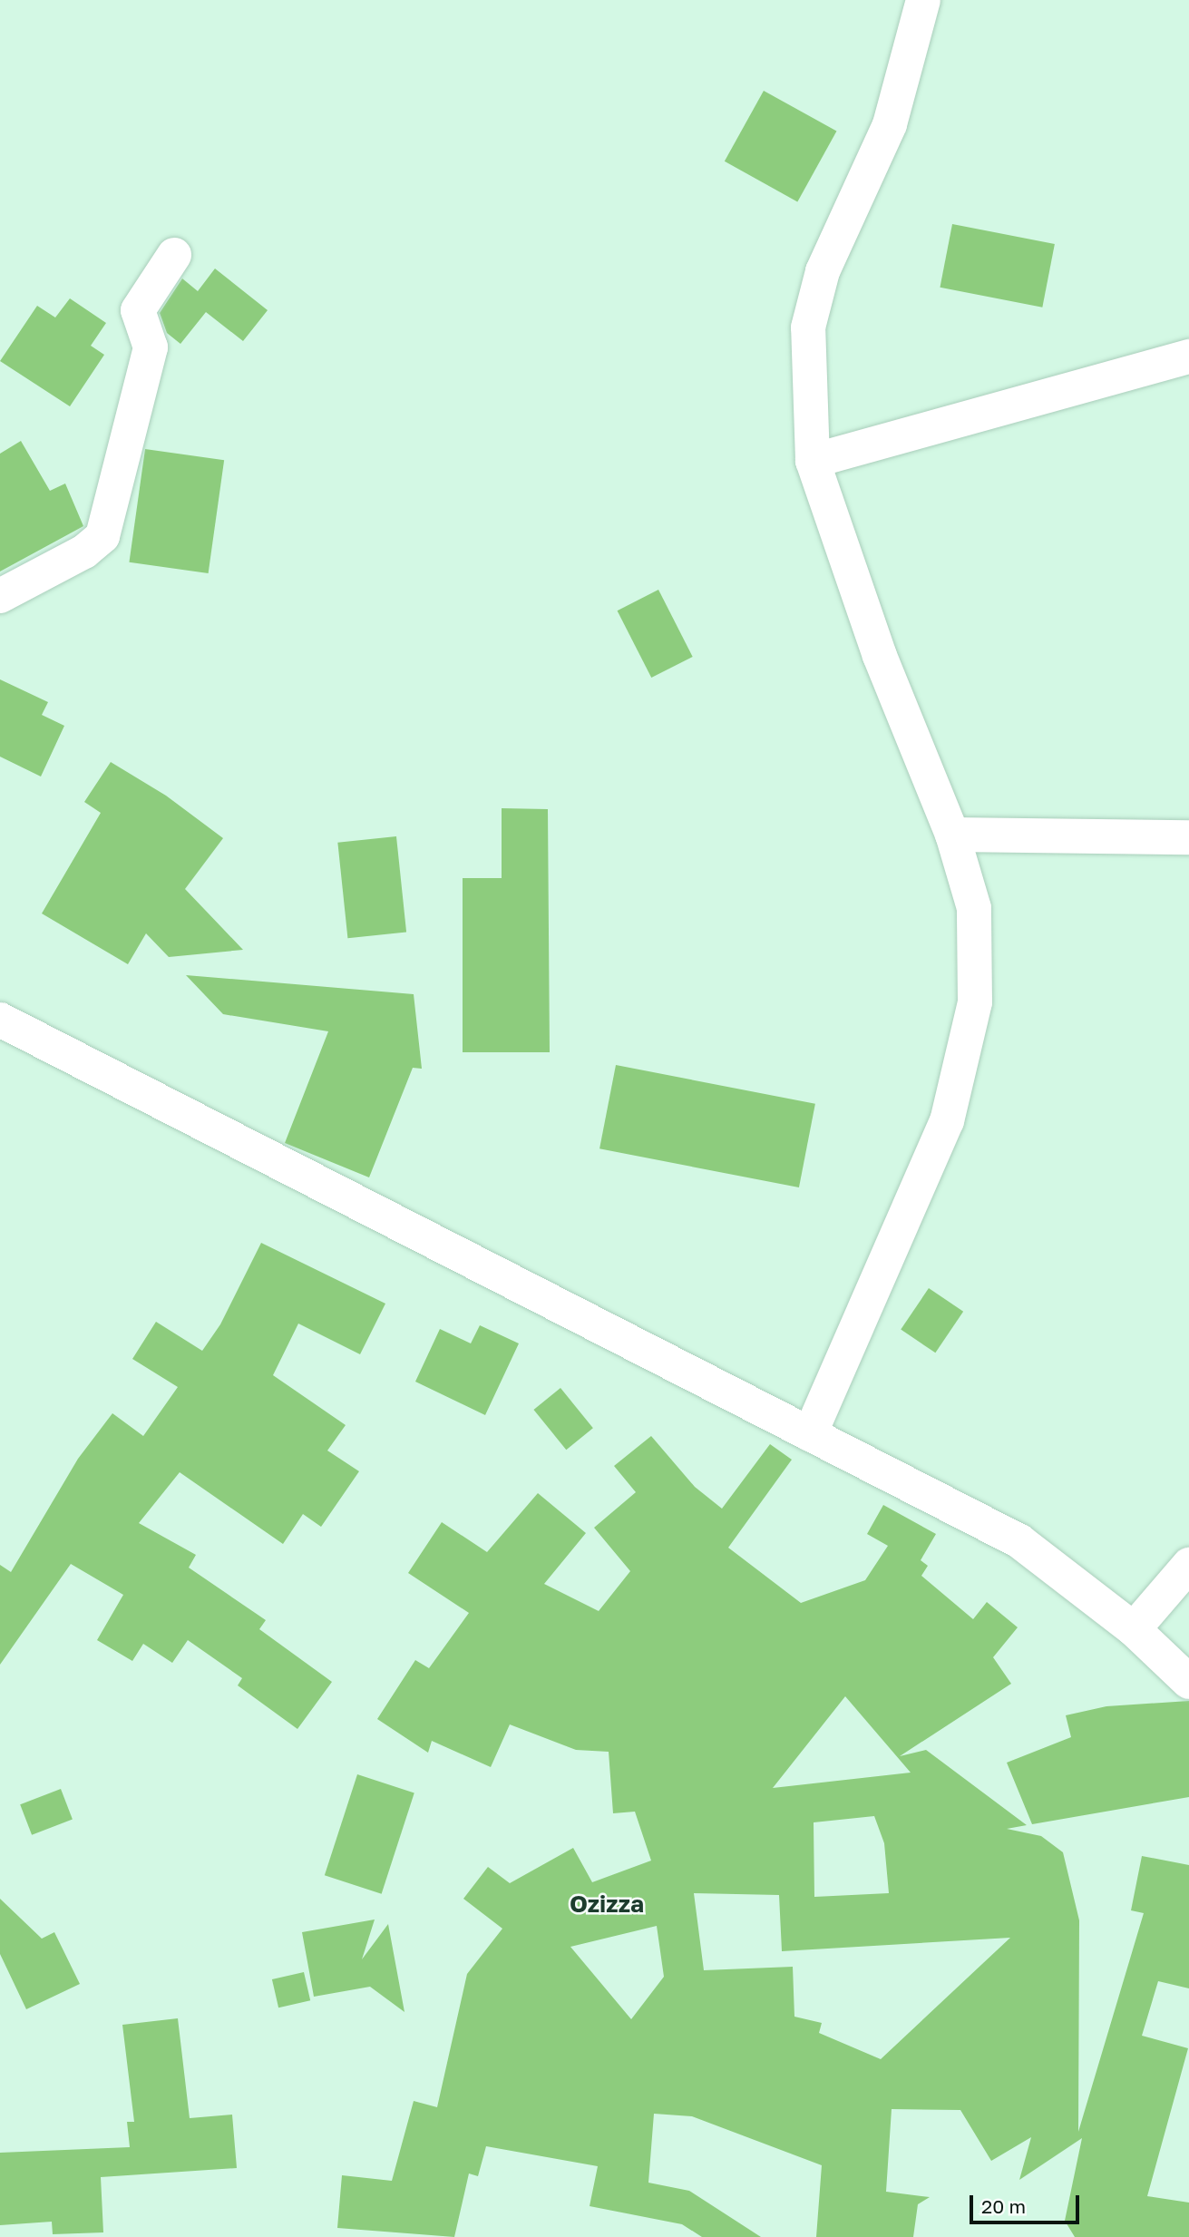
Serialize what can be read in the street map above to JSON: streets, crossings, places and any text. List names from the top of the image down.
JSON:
{
  "districts": ["Ozizza"],
  "scale_bar": "20 m"
}
